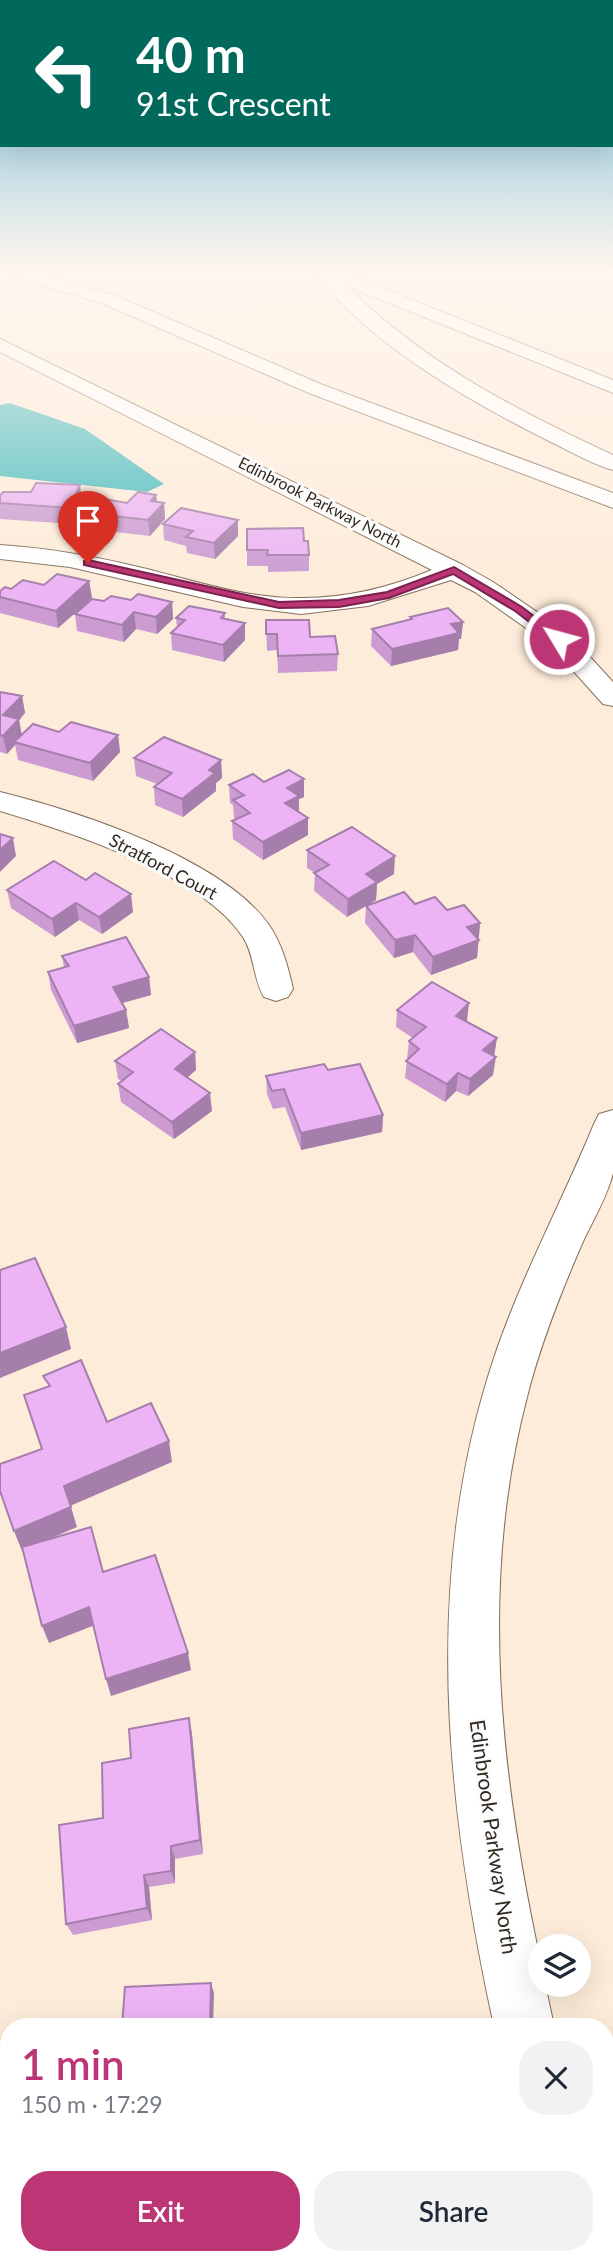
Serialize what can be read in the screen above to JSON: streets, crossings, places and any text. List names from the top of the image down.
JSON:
{
  "streets": {
    "main road": ["Edinbrook Parkway North", "Stratford Court"]
  },
  "page": {
    "turn": ["40 m", "91st Crescent"],
    "heading": ["1 min", "150 m · 17:29"],
    "buttons": ["Exit", "Share"]
  }
}
